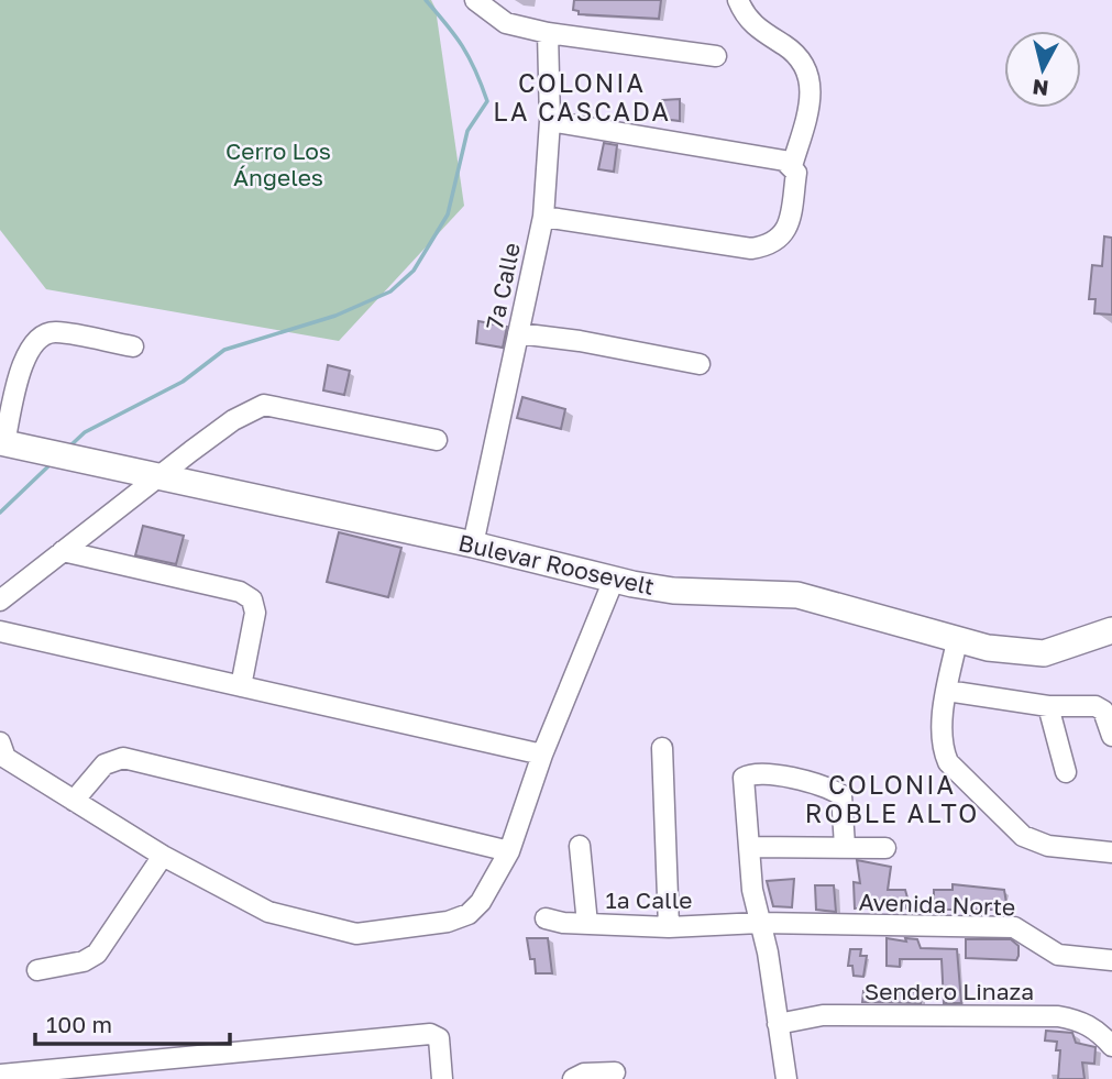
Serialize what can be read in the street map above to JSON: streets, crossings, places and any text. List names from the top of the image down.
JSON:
{
  "streets": {
    "main road": ["Bulevar Roosevelt"],
    "street": [
      "7a Calle",
      "1a Calle",
      "Avenida Norte",
      "Sendero Linaza"
    ]
  },
  "crossings": [
    ["7a Calle", "Bulevar Roosevelt"],
    ["1a Calle", "Avenida Norte"]
  ],
  "districts": ["COLONIA LA CASCADA", "COLONIA ROBLE ALTO"],
  "parks": ["Cerro Los Ángeles"],
  "scale_bar": "100 m",
  "north": "bottom"
}
